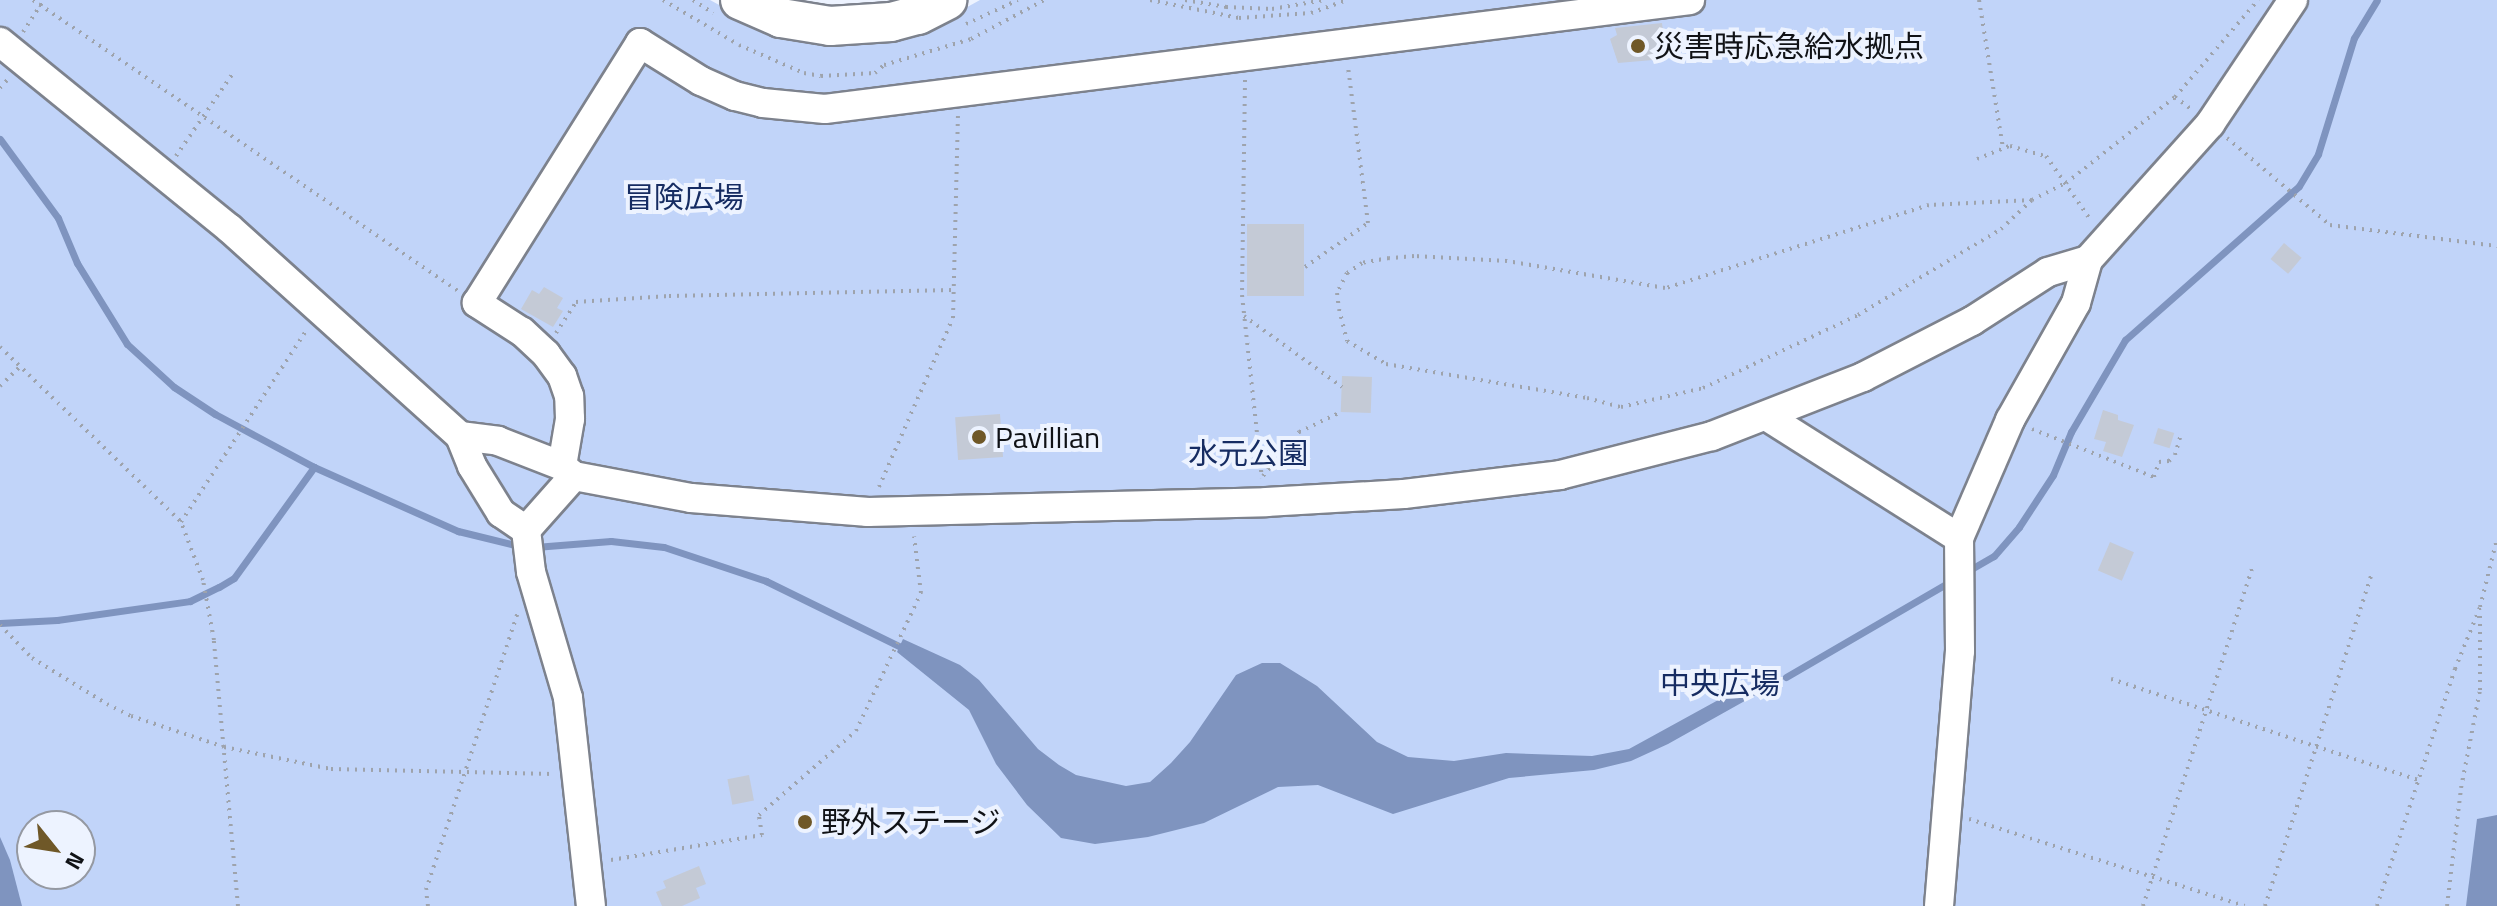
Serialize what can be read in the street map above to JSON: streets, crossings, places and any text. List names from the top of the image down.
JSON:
{
  "parks": ["冒険広場", "水元公園", "中央広場"],
  "places": ["災害時応急給水拠点", "Pavillian", "野外ステージ"],
  "north": "bottom right"
}
